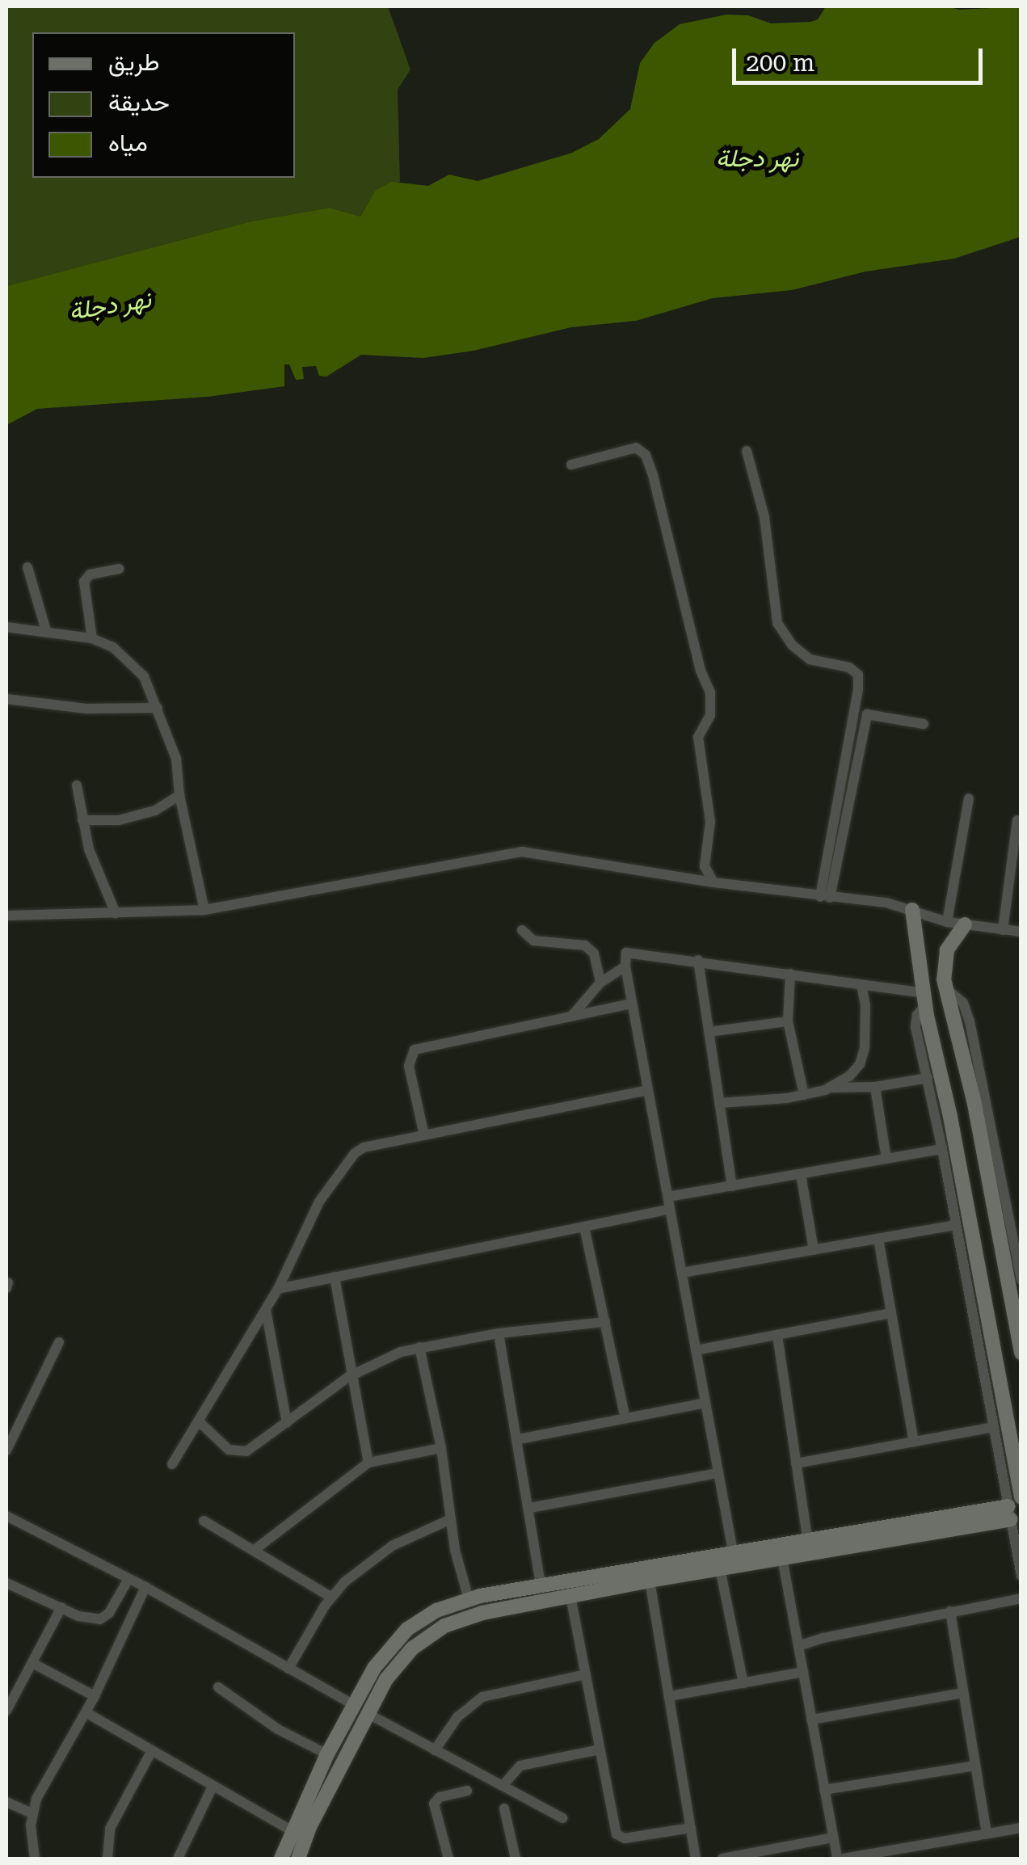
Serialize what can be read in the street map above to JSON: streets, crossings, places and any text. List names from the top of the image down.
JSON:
{
  "water": ["نهر دجلة"],
  "legend": ["طريق", "حديقة", "مياه"],
  "scale_bar": "200 m"
}
